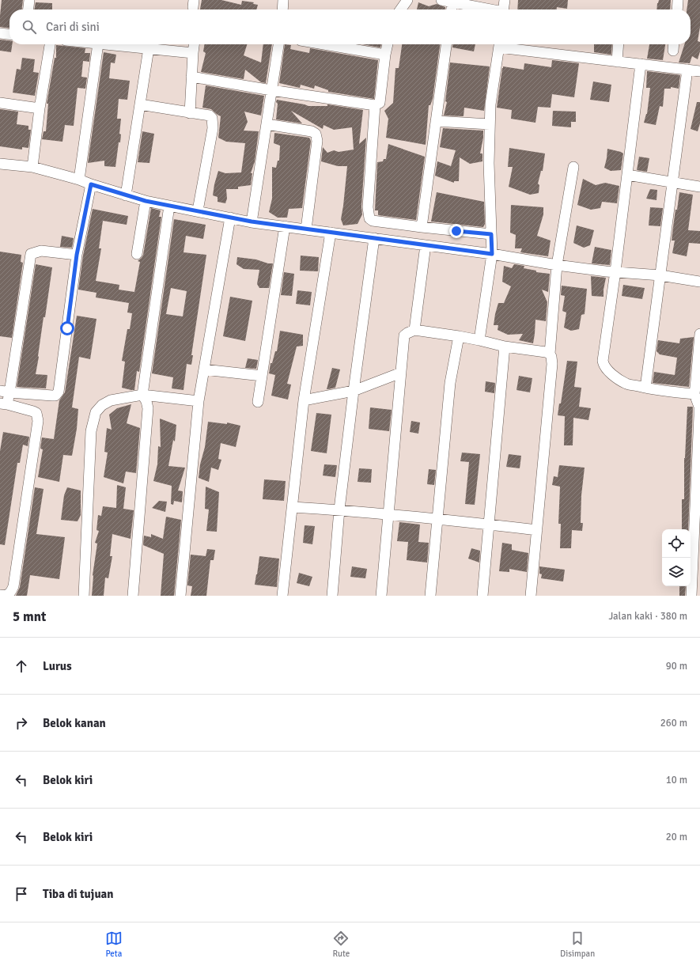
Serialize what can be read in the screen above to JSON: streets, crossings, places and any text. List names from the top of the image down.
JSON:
{
  "page": {
    "search": "Cari di sini",
    "heading": ["5 mnt", "Jalan kaki · 380 m"],
    "list": [
      ["Lurus", "90 m"],
      ["Belok kanan", "260 m"],
      ["Belok kiri", "10 m"],
      ["Belok kiri", "20 m"],
      "Tiba di tujuan"
    ],
    "nav": ["Peta", "Rute", "Disimpan"]
  }
}
